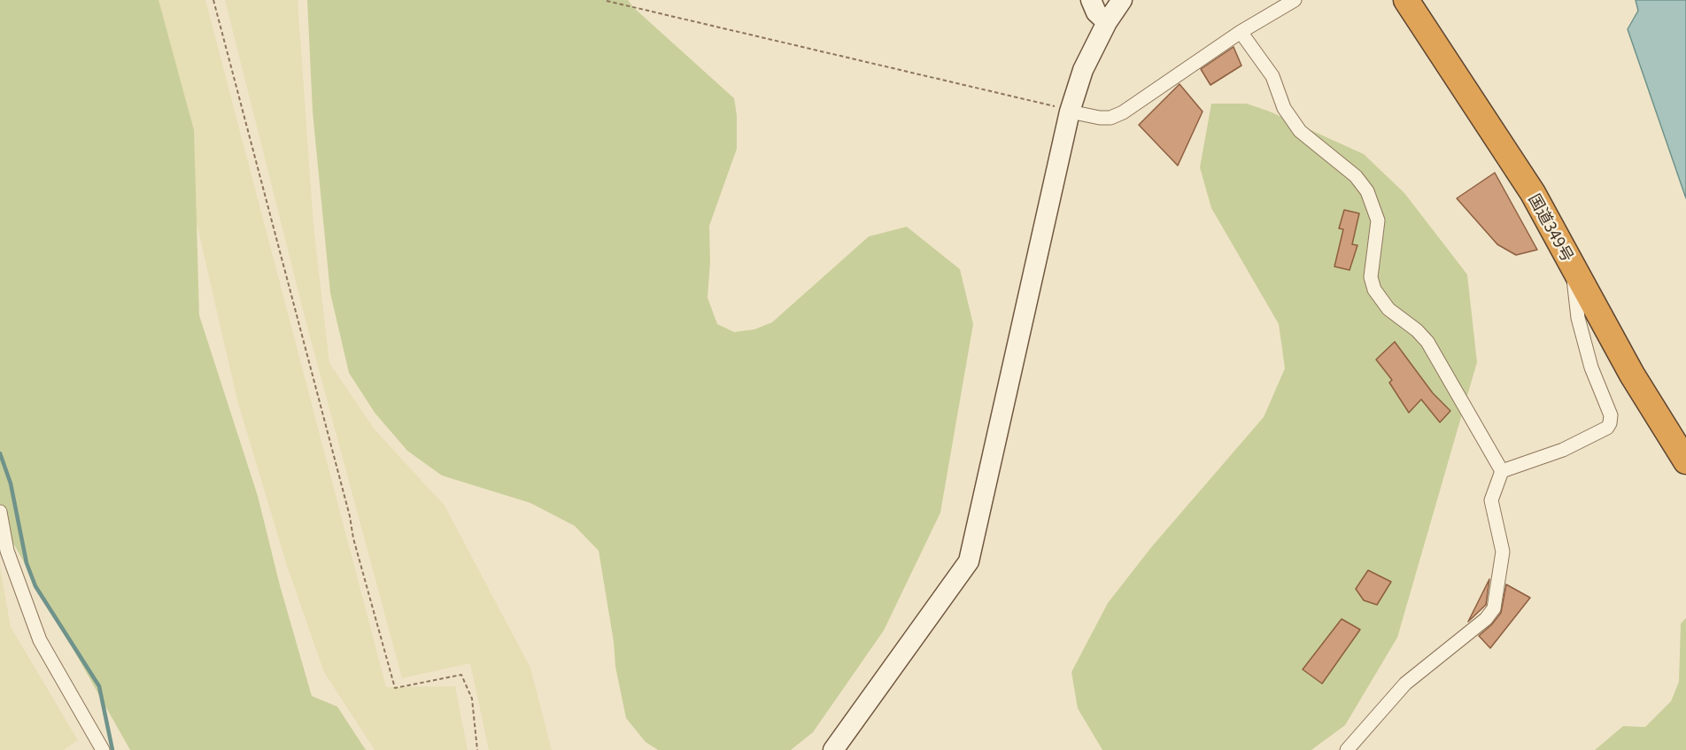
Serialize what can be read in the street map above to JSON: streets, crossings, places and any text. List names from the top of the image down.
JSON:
{
  "streets": {
    "highway": ["国道349号"]
  }
}
